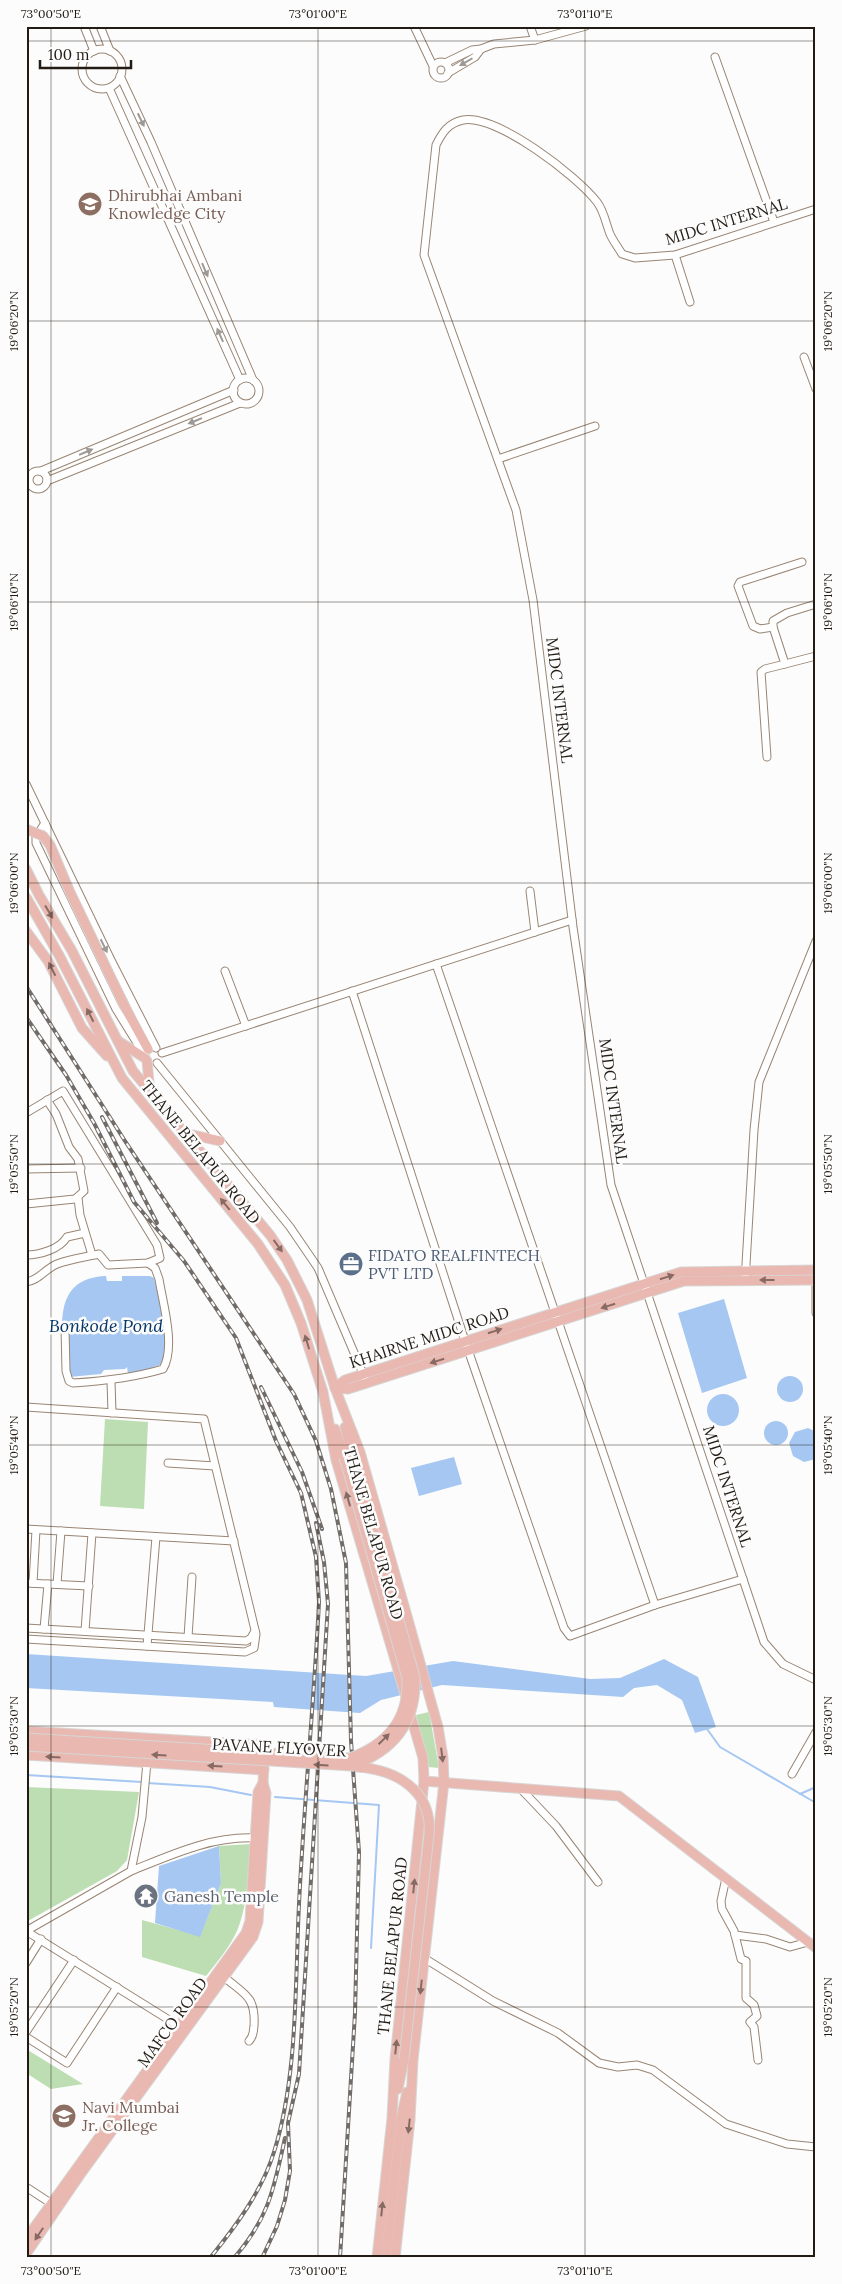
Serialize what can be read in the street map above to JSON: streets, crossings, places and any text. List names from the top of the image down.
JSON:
{
  "streets": {
    "main road": [
      "THANE BELAPUR ROAD",
      "KHAIRNE MIDC ROAD",
      "PAVANE FLYOVER",
      "MAFCO ROAD"
    ],
    "street": ["MIDC INTERNAL"]
  },
  "crossings": [
    ["MIDC INTERNAL", "KHAIRNE MIDC ROAD"],
    ["THANE BELAPUR ROAD", "KHAIRNE MIDC ROAD"],
    ["THANE BELAPUR ROAD", "PAVANE FLYOVER"],
    ["KHAIRNE MIDC ROAD", "PAVANE FLYOVER"]
  ],
  "water": ["Bonkode Pond"],
  "places": {
    "school or university": ["Dhirubhai Ambani Knowledge City", "Navi Mumbai Jr. College"],
    "office": ["FIDATO REALFINTECH PVT LTD"],
    "temple": ["Ganesh Temple"]
  },
  "scale_bar": "100 m",
  "coordinates": [
    "73°00'50\"E",
    "73°01'00\"E",
    "73°01'10\"E",
    "19°06'20\"N",
    "19°06'10\"N",
    "19°06'00\"N",
    "19°05'50\"N",
    "19°05'40\"N",
    "19°05'30\"N",
    "19°05'20\"N"
  ]
}
